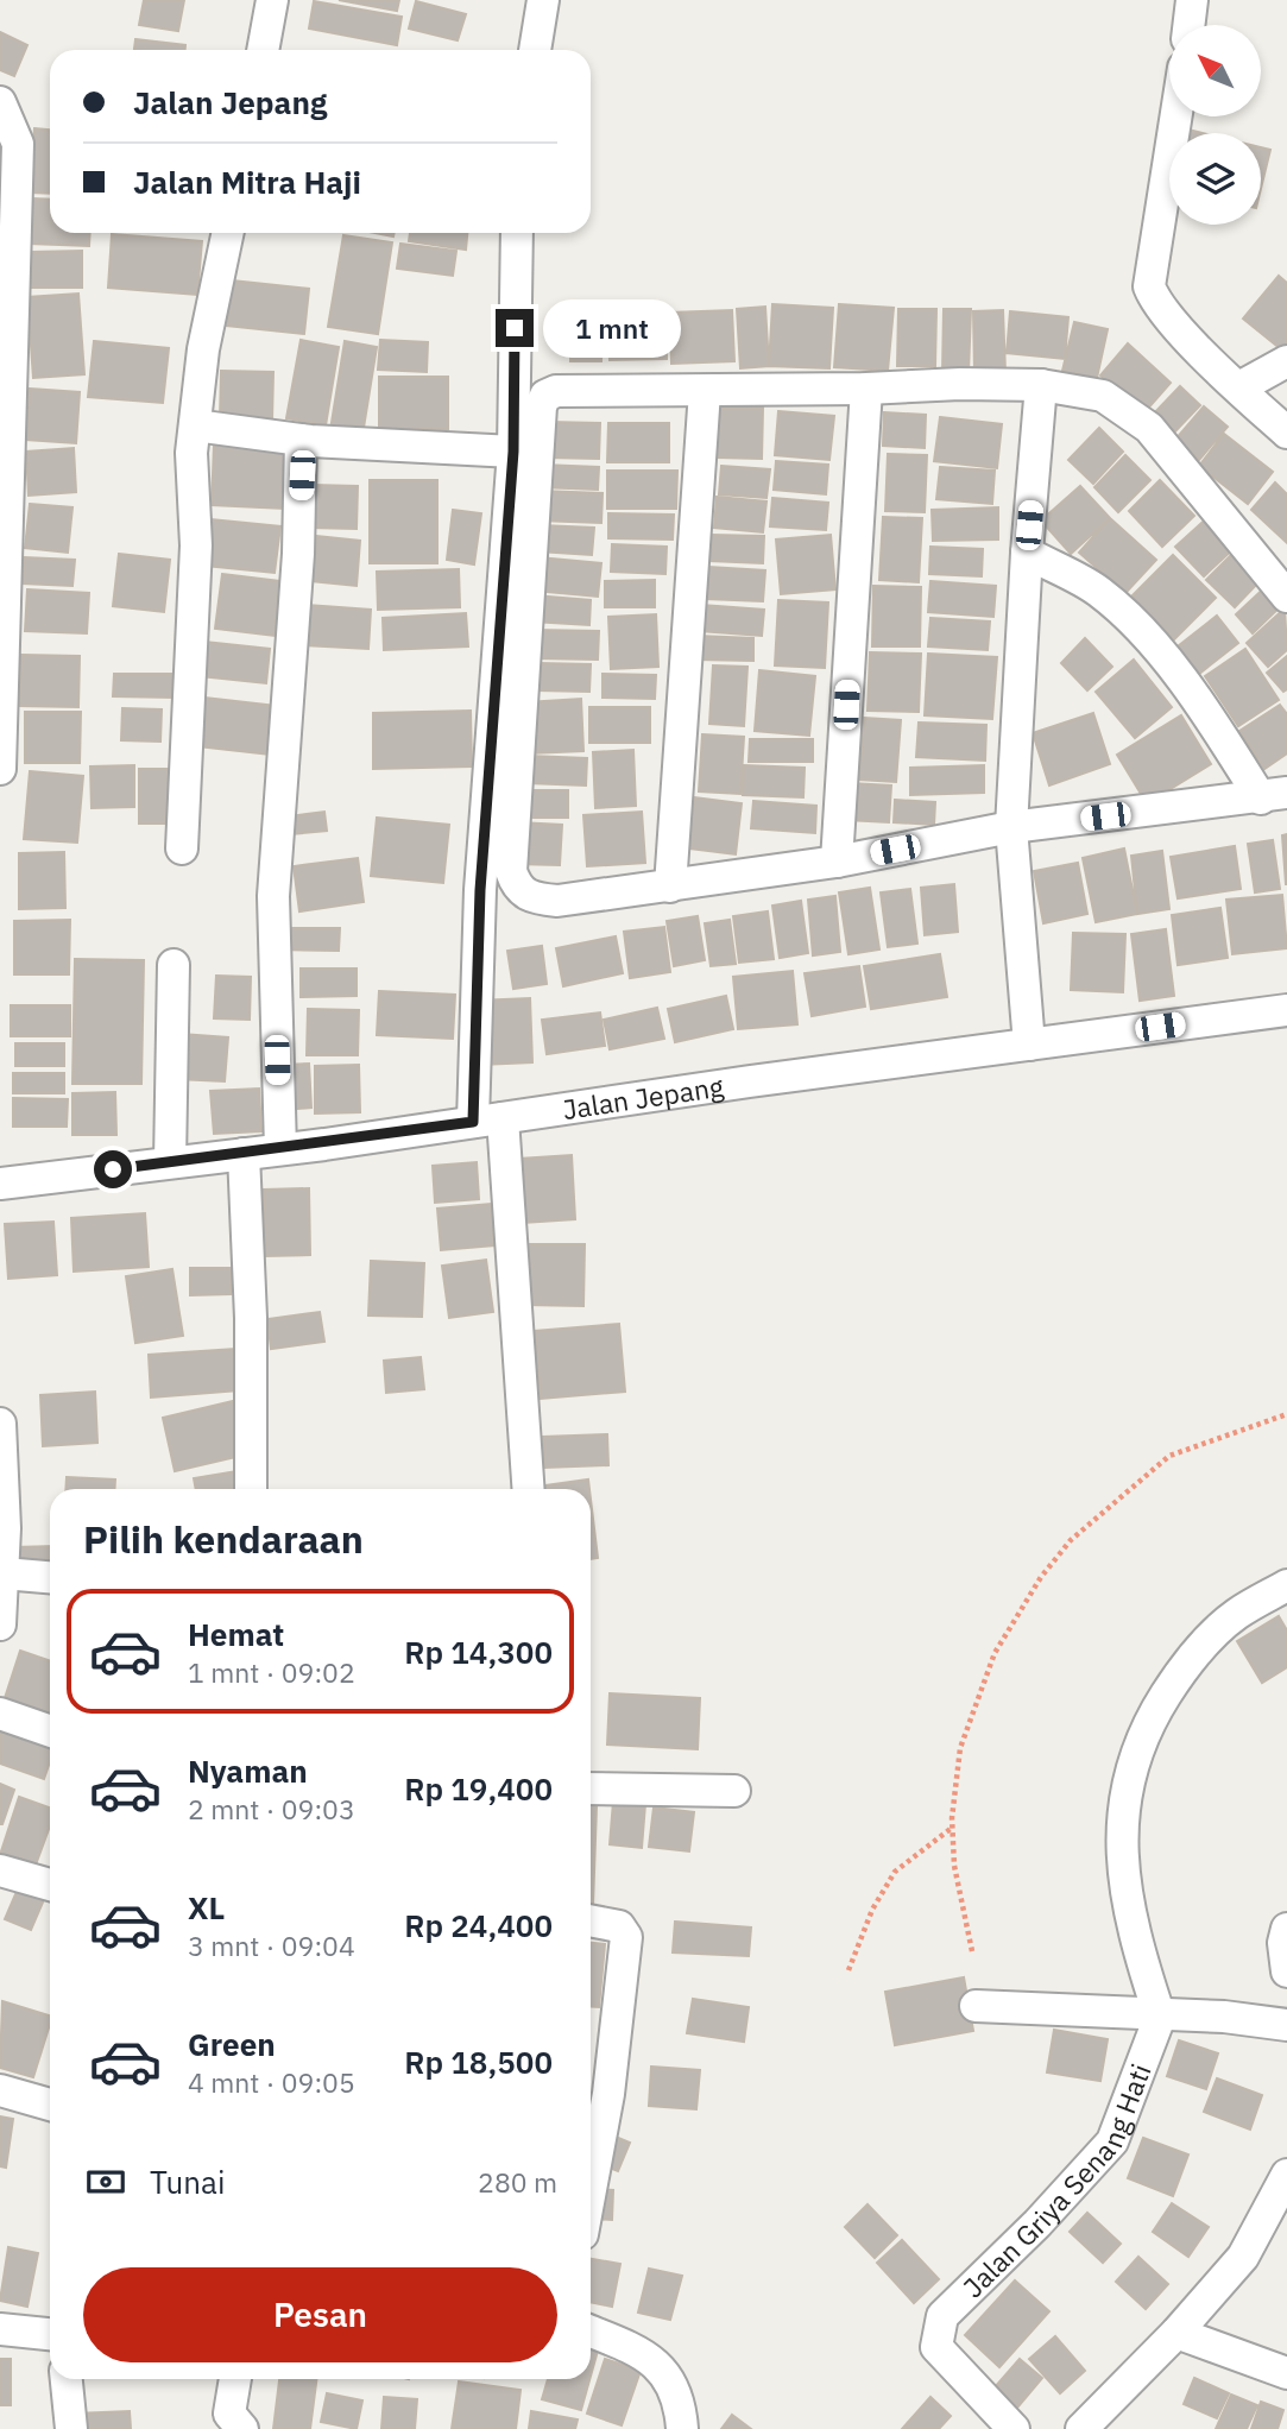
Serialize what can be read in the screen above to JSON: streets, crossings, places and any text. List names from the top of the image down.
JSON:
{
  "streets": {
    "street": ["Jalan Jepang", "Jalan Griya Senang Hati"]
  },
  "north": "top left",
  "page": {
    "banner": ["Jalan Jepang", "Jalan Mitra Haji"],
    "bubble": "1 mnt",
    "heading": "Pilih kendaraan",
    "list": [
      {
        "name": "Hemat",
        "note": "1 mnt · 09:02",
        "value": "Rp 14,300"
      },
      {
        "name": "Nyaman",
        "note": "2 mnt · 09:03",
        "value": "Rp 19,400"
      },
      {
        "name": "XL",
        "note": "3 mnt · 09:04",
        "value": "Rp 24,400"
      },
      {
        "name": "Green",
        "note": "4 mnt · 09:05",
        "value": "Rp 18,500"
      }
    ],
    "pay": ["Tunai", "280 m"],
    "buttons": "Pesan"
  }
}
